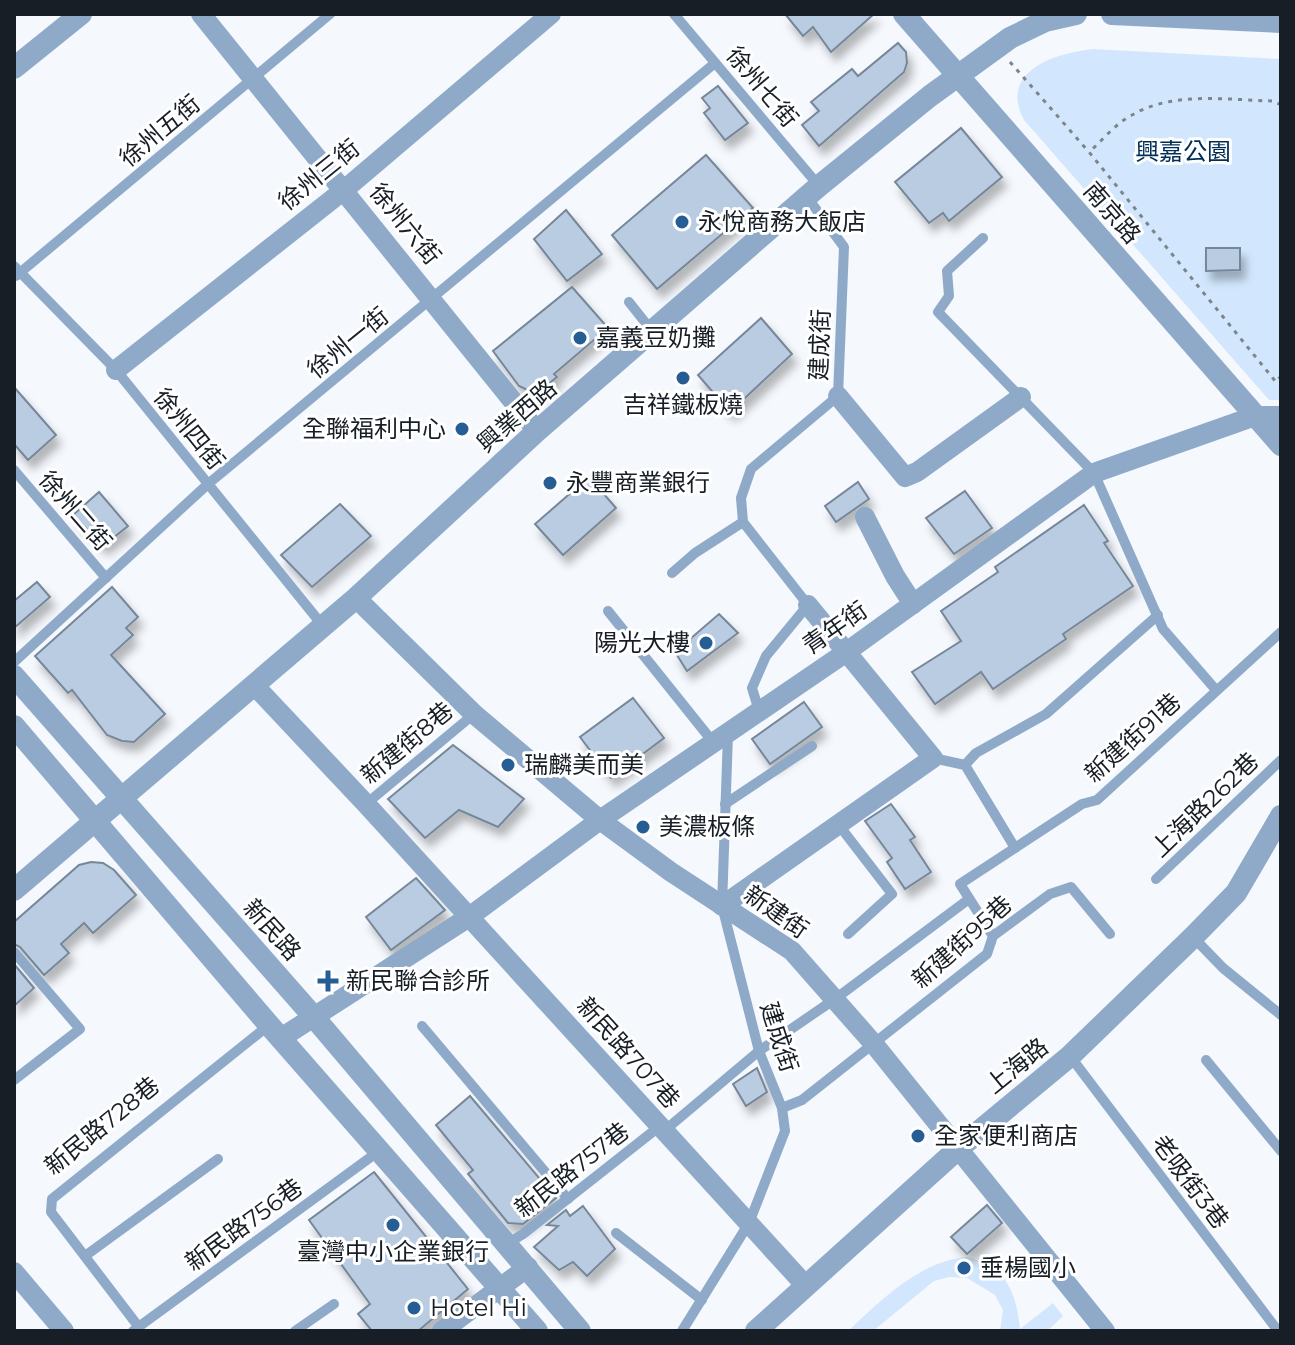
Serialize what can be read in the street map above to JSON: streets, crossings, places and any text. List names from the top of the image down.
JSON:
{
  "streets": {
    "street": [
      "徐州三街",
      "南京路",
      "徐州六街",
      "興業西路",
      "青年街",
      "新建街",
      "新民路",
      "新民路707巷",
      "上海路"
    ],
    "lane": [
      "徐州七街",
      "徐州五街",
      "徐州一街",
      "建成街",
      "徐州四街",
      "徐州二街",
      "新建街91巷",
      "新建街8巷",
      "上海路262巷",
      "新建街95巷",
      "新民路728巷",
      "新民路757巷",
      "老吸街3巷",
      "新民路756巷"
    ]
  },
  "crossings": [
    ["徐州七街", "徐州一街"],
    ["徐州七街", "建成街"],
    ["徐州七街", "興業西路"],
    ["徐州五街", "徐州六街"],
    ["徐州五街", "徐州四街"],
    ["徐州三街", "徐州六街"],
    ["徐州三街", "徐州四街"],
    ["南京路", "興業西路"],
    ["南京路", "青年街"],
    ["徐州六街", "徐州一街"],
    ["徐州六街", "興業西路"],
    ["徐州一街", "徐州四街"],
    ["徐州一街", "徐州二街"],
    ["建成街", "興業西路"],
    ["建成街", "青年街"],
    ["建成街", "新建街"],
    ["建成街", "新建街95巷"],
    ["建成街", "新民路707巷"],
    ["建成街", "新民路757巷"],
    ["興業西路", "徐州四街"],
    ["興業西路", "新建街"],
    ["興業西路", "新民路"],
    ["興業西路", "新民路707巷"],
    ["青年街", "新建街"],
    ["新建街8巷", "新建街"],
    ["新建街8巷", "新民路707巷"],
    ["新建街", "新建街95巷"],
    ["新建街", "上海路"],
    ["新建街", "新民路757巷"],
    ["新民路", "新民路757巷"],
    ["新民路707巷", "上海路"],
    ["新民路707巷", "新民路757巷"],
    ["上海路", "老吸街3巷"],
    ["新民路728巷", "新民路756巷"]
  ],
  "parks": ["興嘉公園"],
  "places": {
    "other": [
      "永悅商務大飯店",
      "嘉義豆奶攤",
      "吉祥鐵板燒",
      "全聯福利中心",
      "永豐商業銀行",
      "陽光大樓",
      "瑞麟美而美",
      "美濃板條",
      "全家便利商店",
      "臺灣中小企業銀行",
      "垂楊國小",
      "Hotel Hi"
    ],
    "health": ["新民聯合診所"]
  }
}
